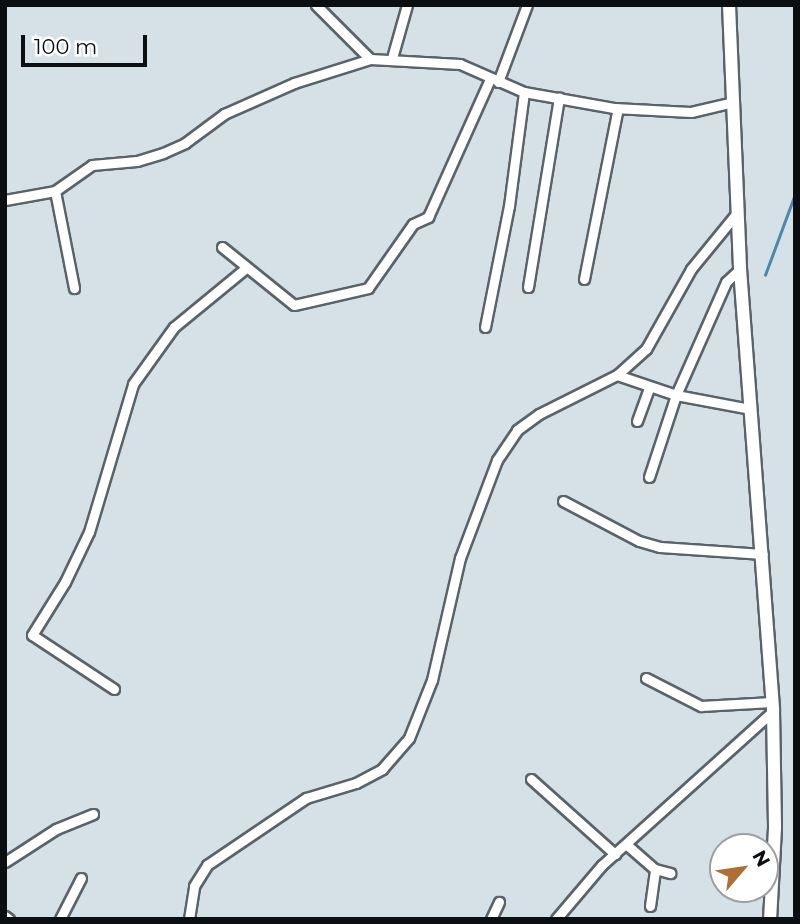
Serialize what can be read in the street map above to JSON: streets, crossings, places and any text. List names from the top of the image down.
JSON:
{
  "scale_bar": "100 m",
  "north": "top right"
}
